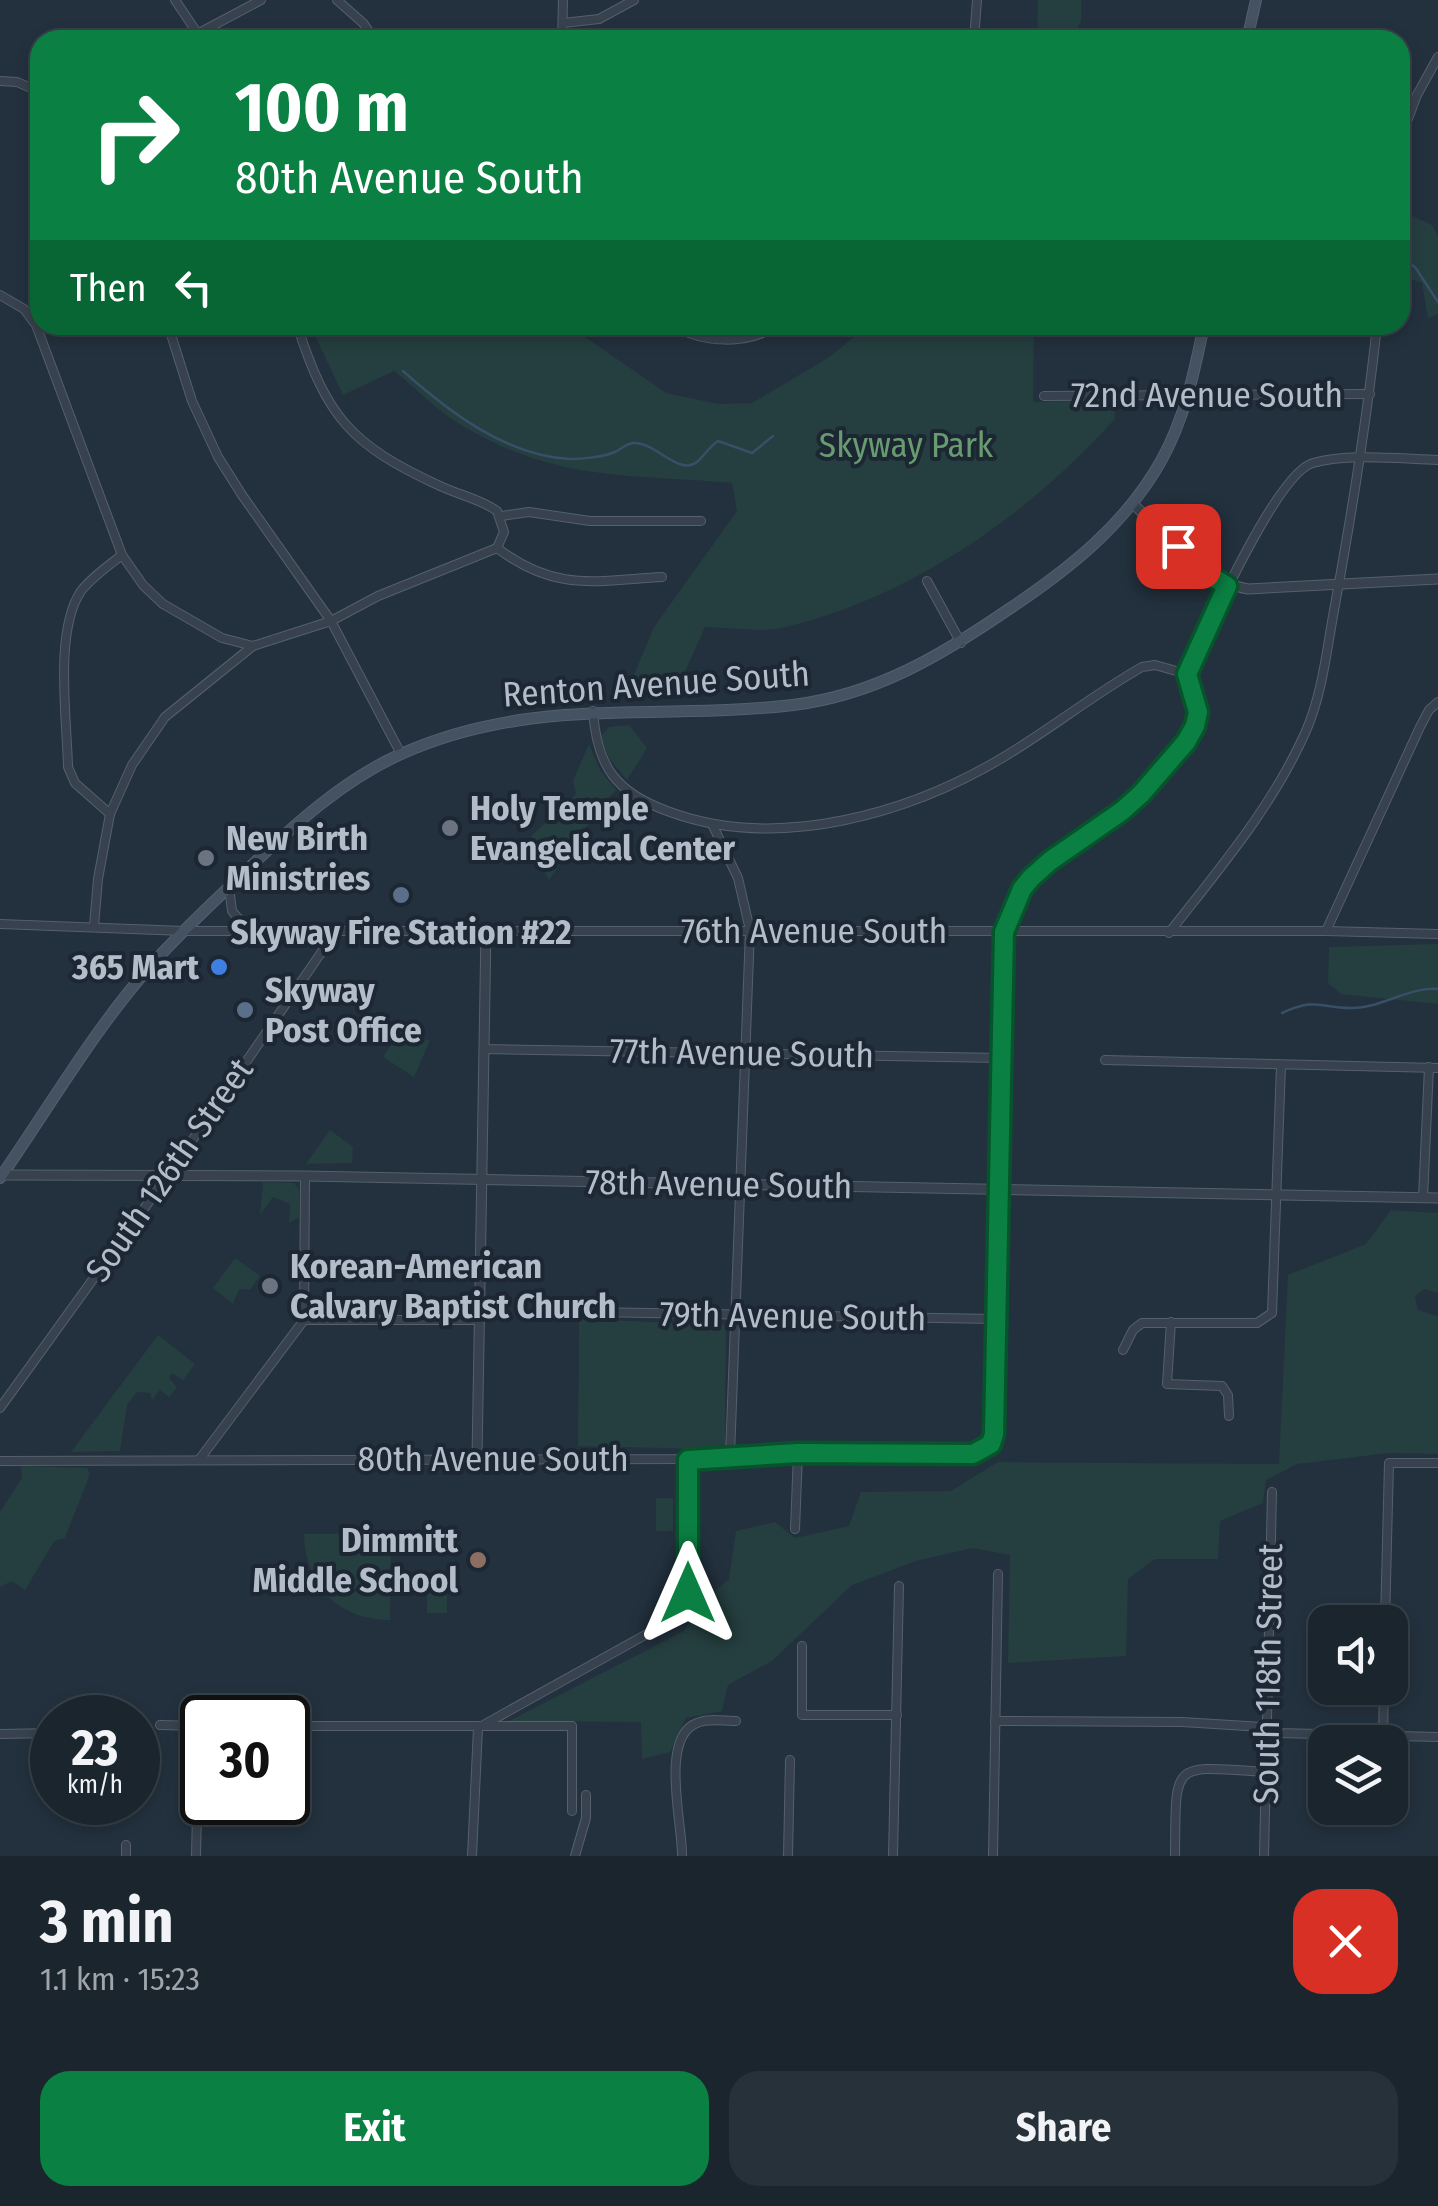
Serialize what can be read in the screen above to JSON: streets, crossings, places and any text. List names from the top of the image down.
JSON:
{
  "streets": {
    "main road": ["Renton Avenue South"],
    "street": [
      "72nd Avenue South",
      "76th Avenue South",
      "77th Avenue South",
      "South 126th Street",
      "78th Avenue South",
      "79th Avenue South",
      "80th Avenue South",
      "South 118th Street"
    ]
  },
  "crossings": [
    ["72nd Avenue South", "Renton Avenue South"],
    ["Renton Avenue South", "76th Avenue South"],
    ["Renton Avenue South", "78th Avenue South"],
    ["76th Avenue South", "South 126th Street"],
    ["South 126th Street", "78th Avenue South"],
    ["79th Avenue South", "80th Avenue South"]
  ],
  "parks": ["Skyway Park"],
  "places": [
    "Holy Temple Evangelical Center",
    "New Birth Ministries",
    "Skyway Fire Station #22",
    "365 Mart",
    "Skyway Post Office",
    "Korean-American Calvary Baptist Church",
    "Dimmitt Middle School"
  ],
  "page": {
    "turn": ["100 m", "80th Avenue South"],
    "then": "Then",
    "speed": "23 km/h",
    "limit": "30",
    "heading": ["3 min", "1.1 km · 15:23"],
    "buttons": ["Exit", "Share"]
  }
}
